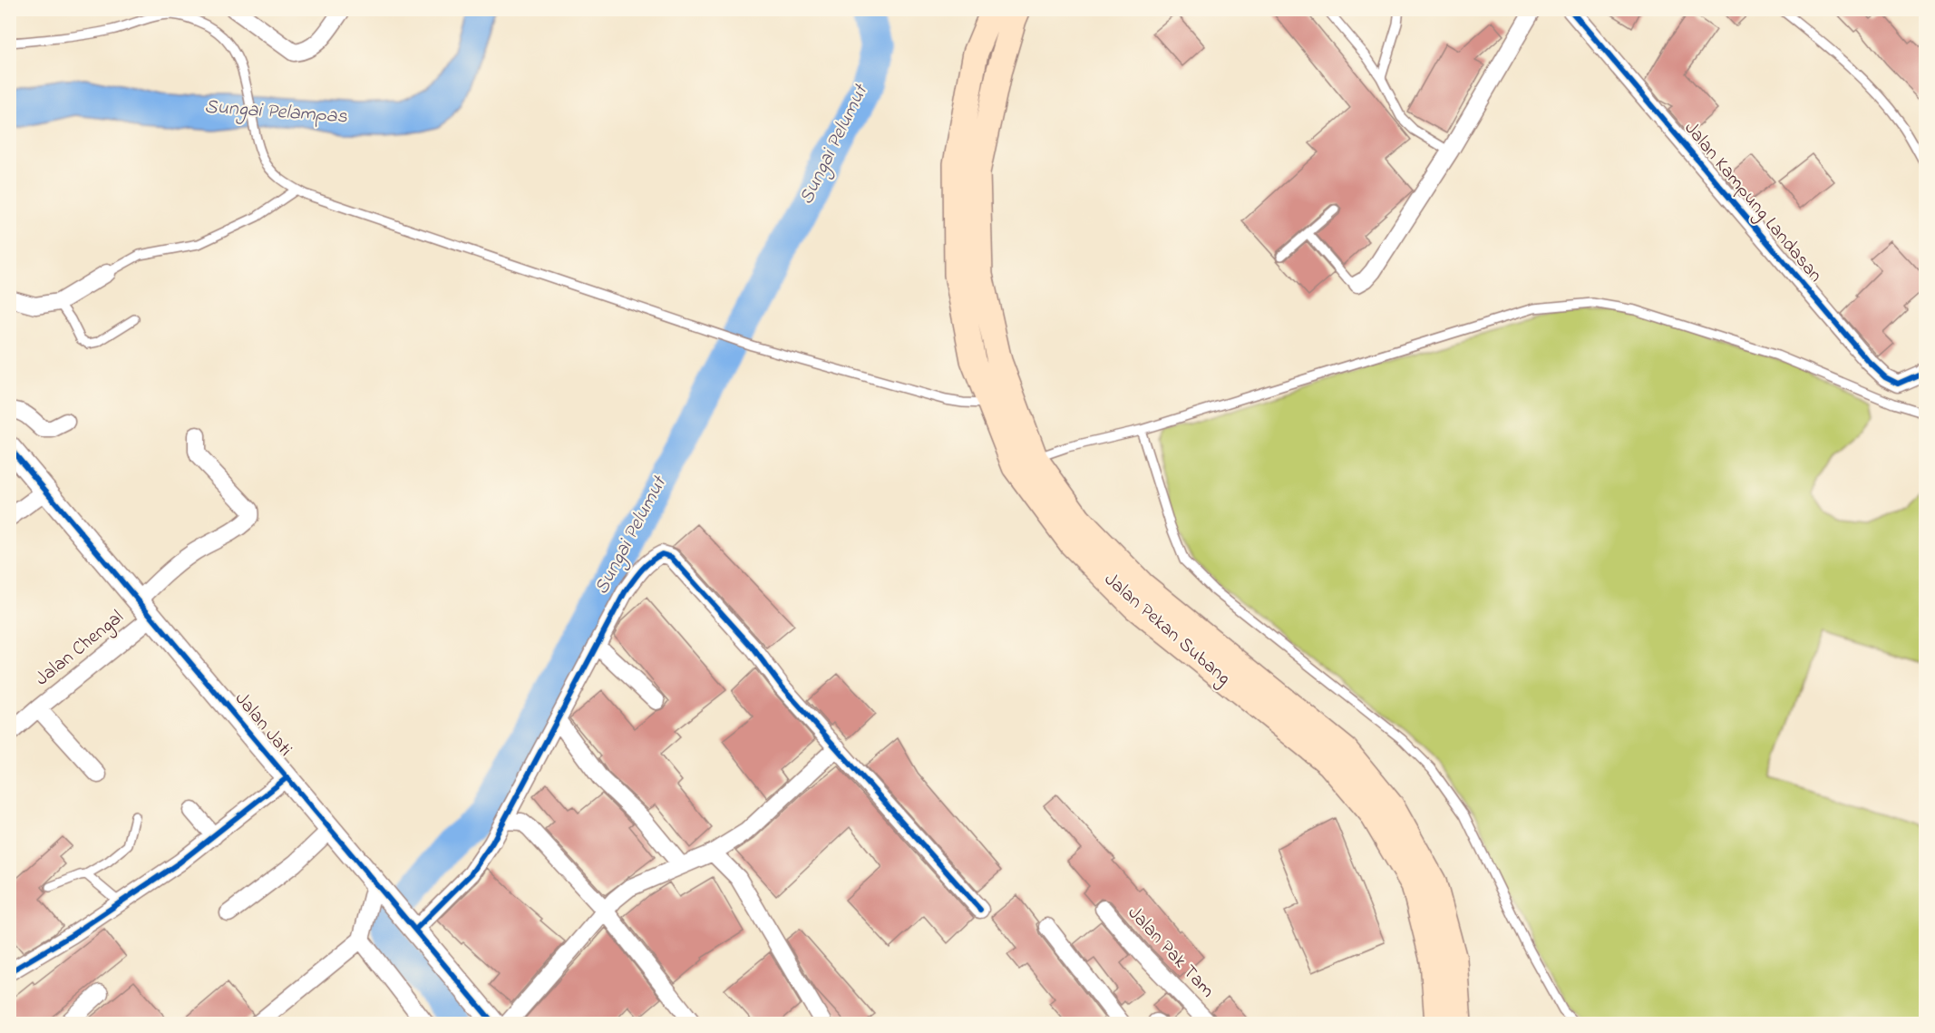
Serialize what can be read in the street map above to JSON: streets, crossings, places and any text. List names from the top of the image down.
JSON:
{
  "streets": {
    "main road": ["Jalan Pekan Subang"],
    "street": [
      "Jalan Kampung Landasan",
      "Jalan Chengal",
      "Jalan Jati",
      "Jalan Pak Tam"
    ]
  },
  "crossings": [
    ["Jalan Chengal", "Jalan Jati"]
  ],
  "water": ["Sungai Pelampas", "Sungai Pelumut"]
}
